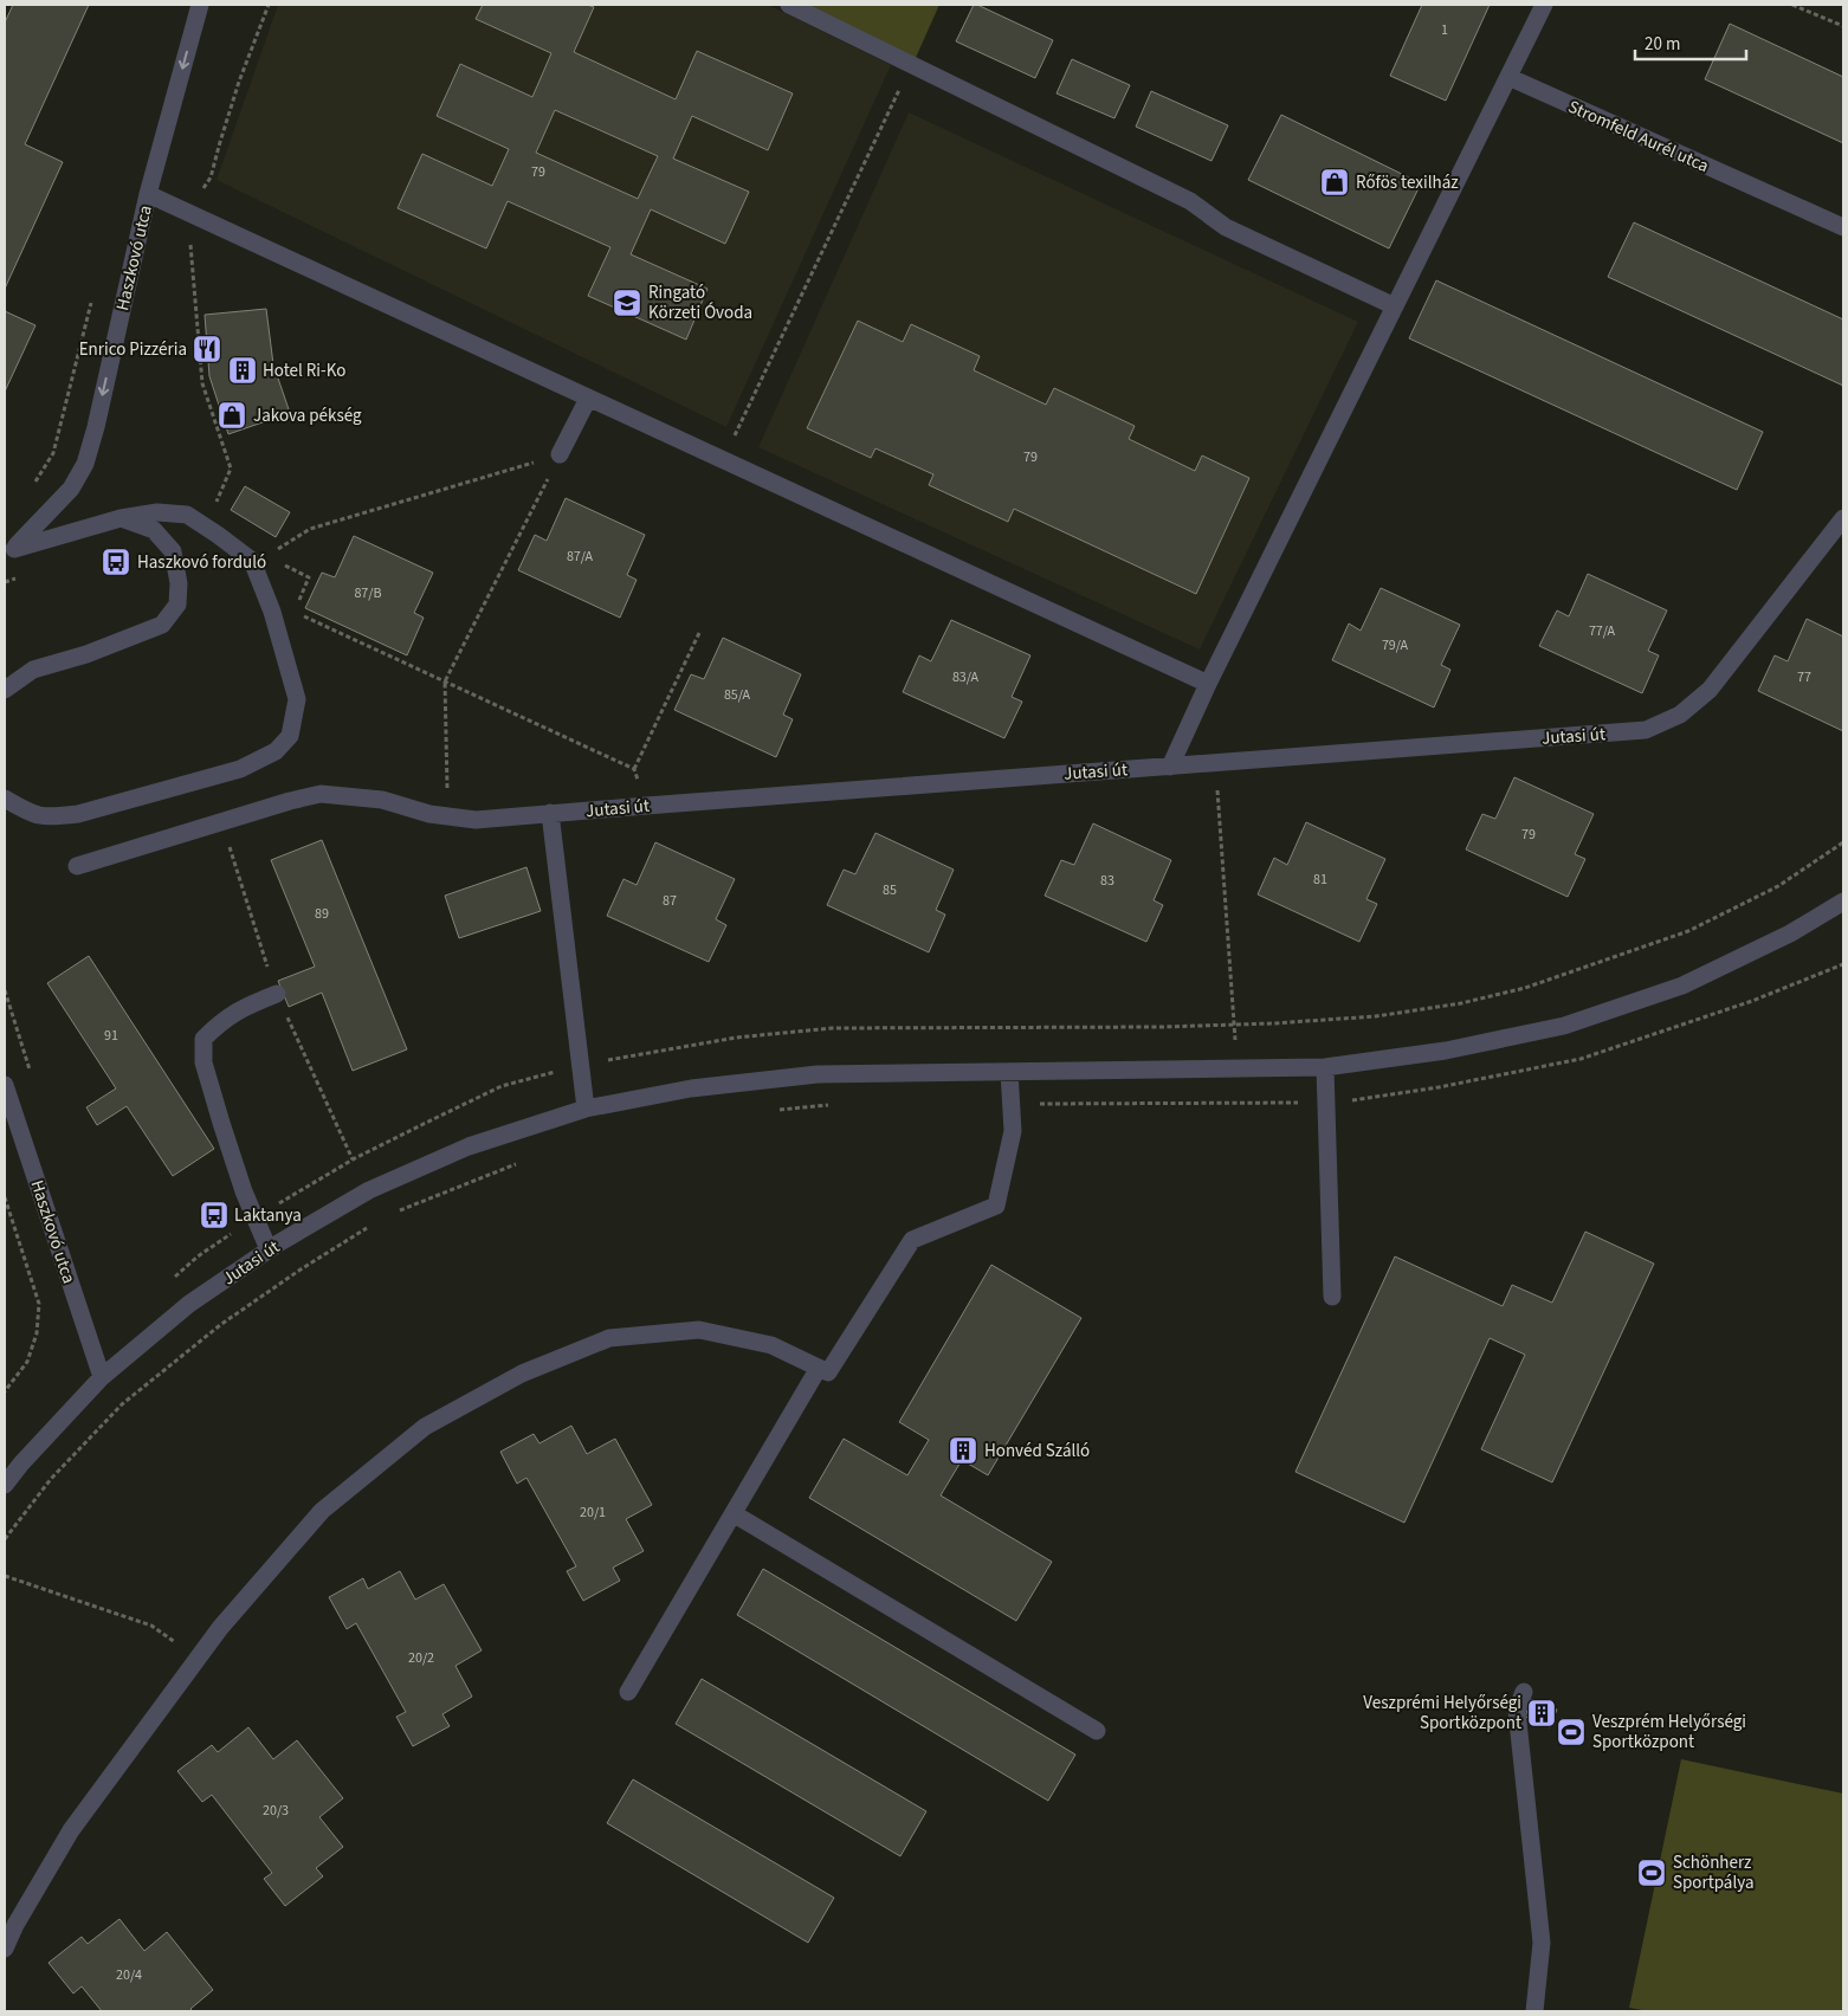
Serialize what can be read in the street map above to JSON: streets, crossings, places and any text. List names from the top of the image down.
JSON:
{
  "streets": {
    "street": ["Stromfeld Aurél utca", "Haszkovó utca", "Jutasi út"]
  },
  "crossings": [
    ["Haszkovó utca", "Jutasi út"]
  ],
  "one_way": ["Haszkovó utca"],
  "places": {
    "shop": ["Rőfös texilház", "Jakova pékség"],
    "school or university": ["Ringató Körzeti Óvoda"],
    "restaurant": ["Enrico Pizzéria"],
    "building": ["Hotel Ri-Ko", "Honvéd Szálló", "Veszprémi Helyőrségi Sportközpont"],
    "bus stop": ["Haszkovó forduló", "Laktanya"],
    "sports": ["Veszprém Helyőrségi Sportközpont", "Schönherz Sportpálya"]
  },
  "house_numbers": [
    "1",
    "79",
    "79",
    "87/A",
    "87/B",
    "77/A",
    "79/A",
    "83/A",
    "77",
    "85/A",
    "79",
    "81",
    "83",
    "85",
    "87",
    "89",
    "91",
    "20/1",
    "20/2",
    "20/3",
    "20/4"
  ],
  "scale_bar": "20 m"
}
